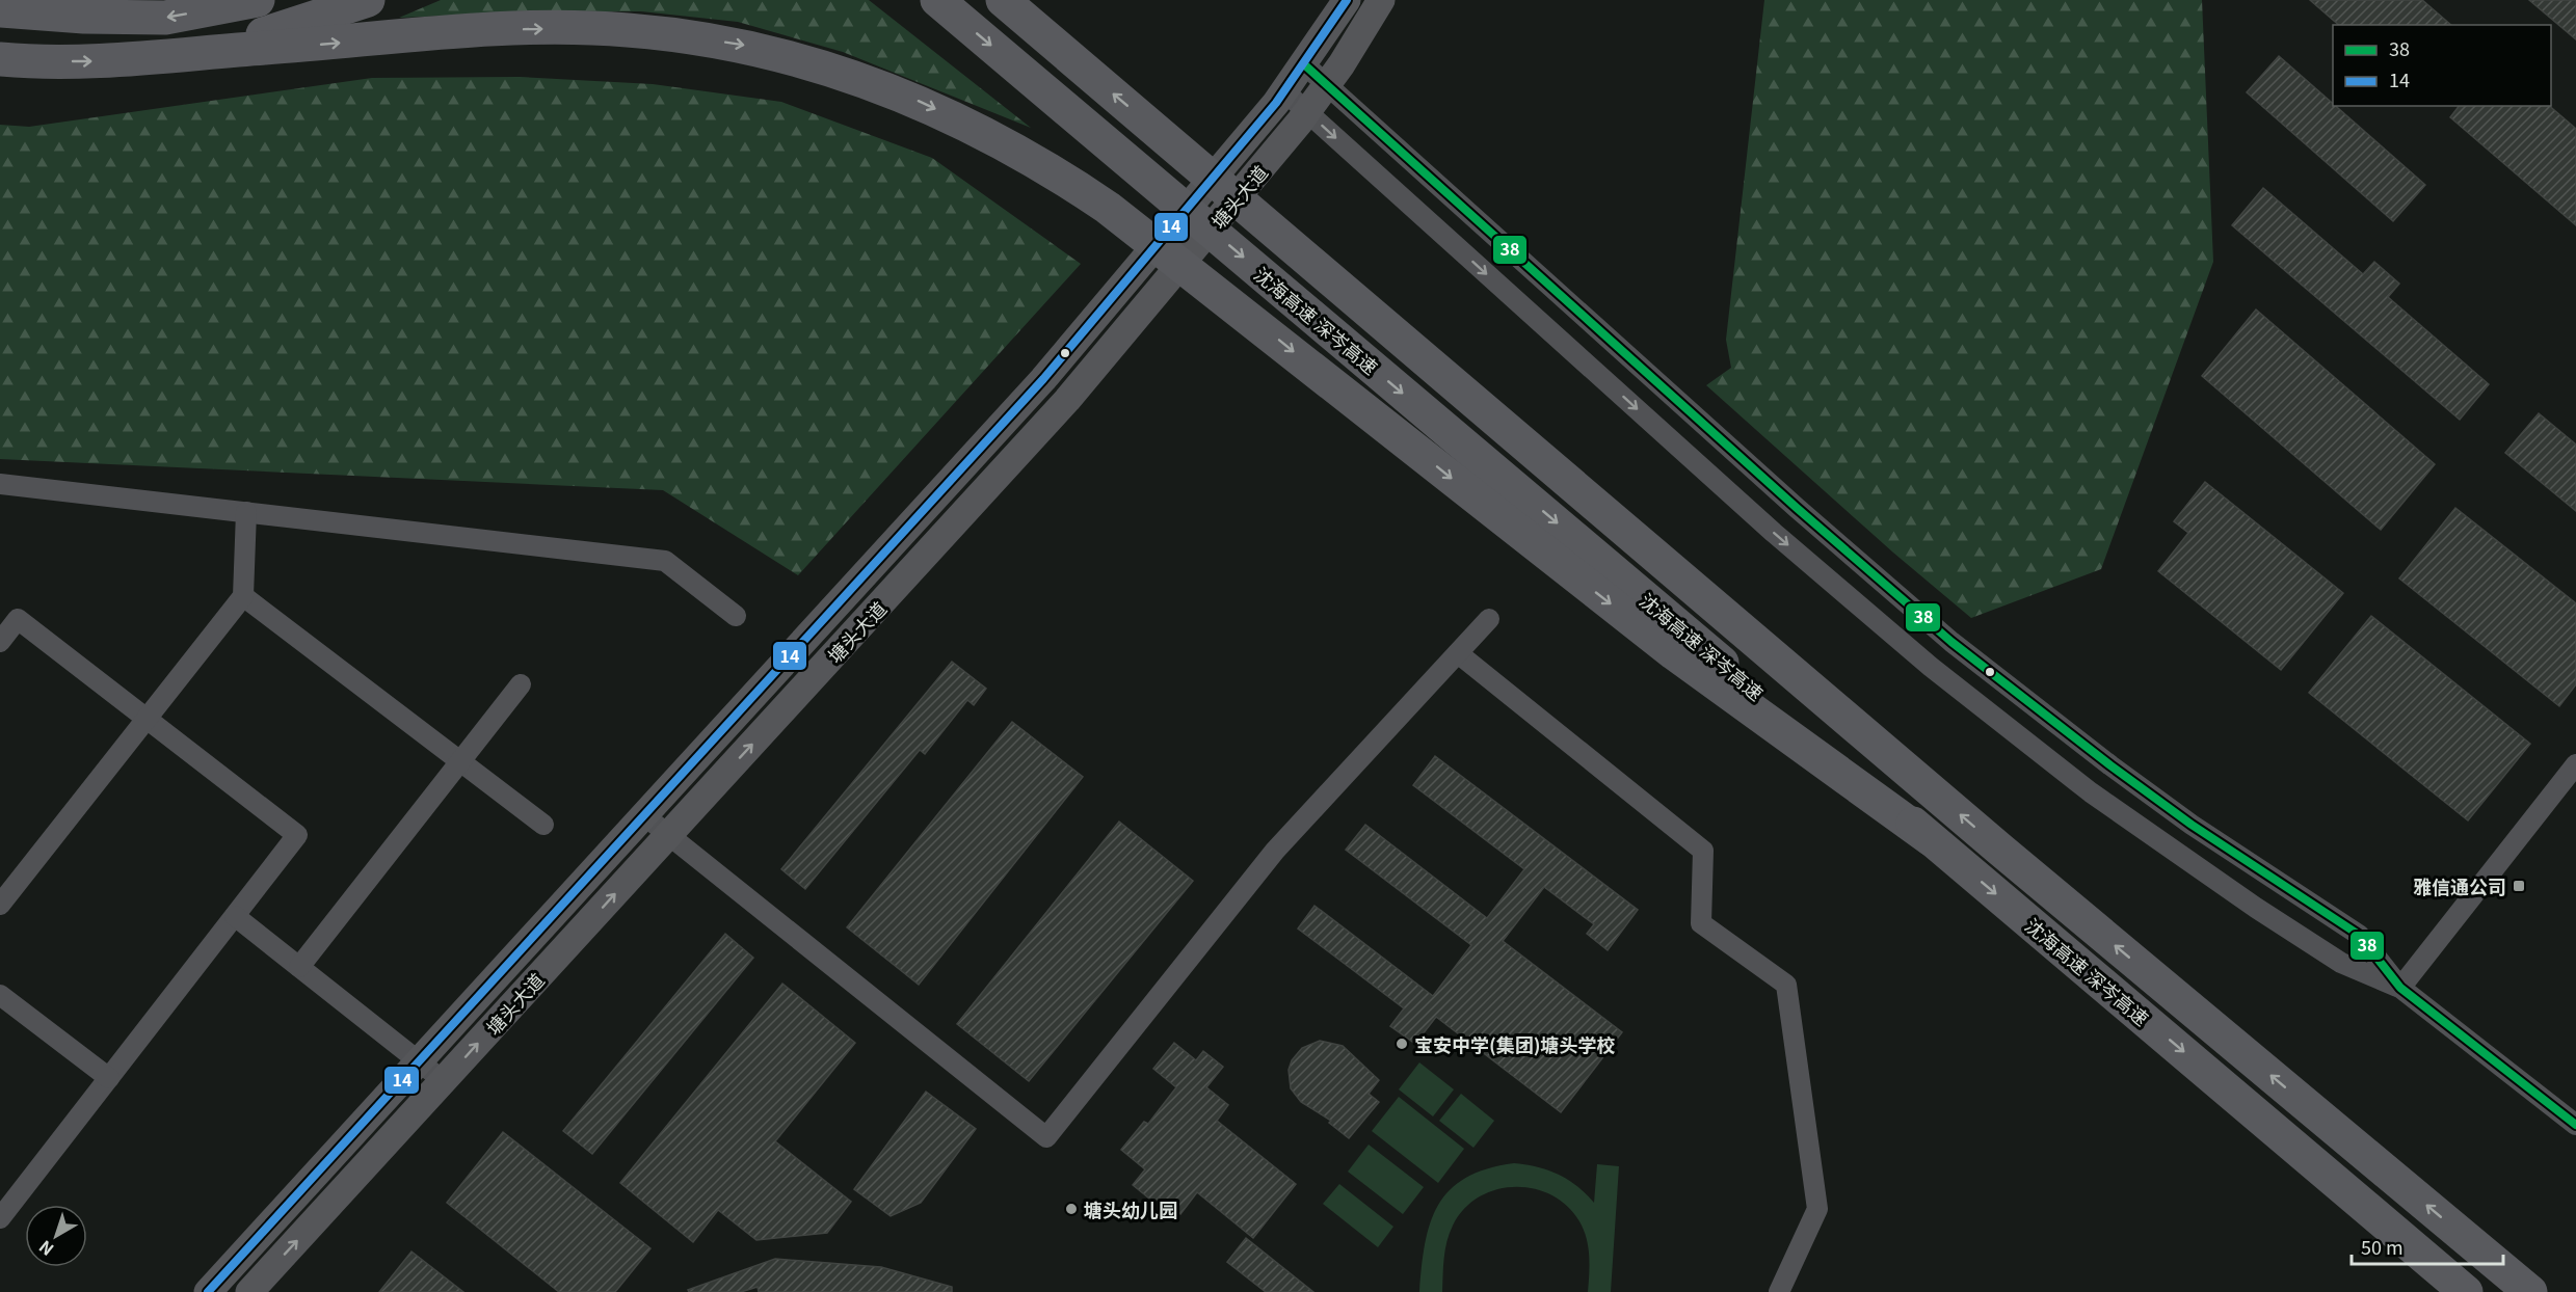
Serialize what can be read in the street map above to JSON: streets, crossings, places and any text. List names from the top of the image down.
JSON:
{
  "streets": {
    "highway": ["沈海高速 深岑高速"],
    "main road": ["塘头大道"]
  },
  "places": {
    "transit": ["雅信通公司"],
    "other": ["宝安中学(集团)塘头学校", "塘头幼儿园"]
  },
  "lines": ["transit line 14", "transit line 38"],
  "legend": ["38", "14"],
  "scale_bar": "50 m",
  "north": "bottom left"
}
